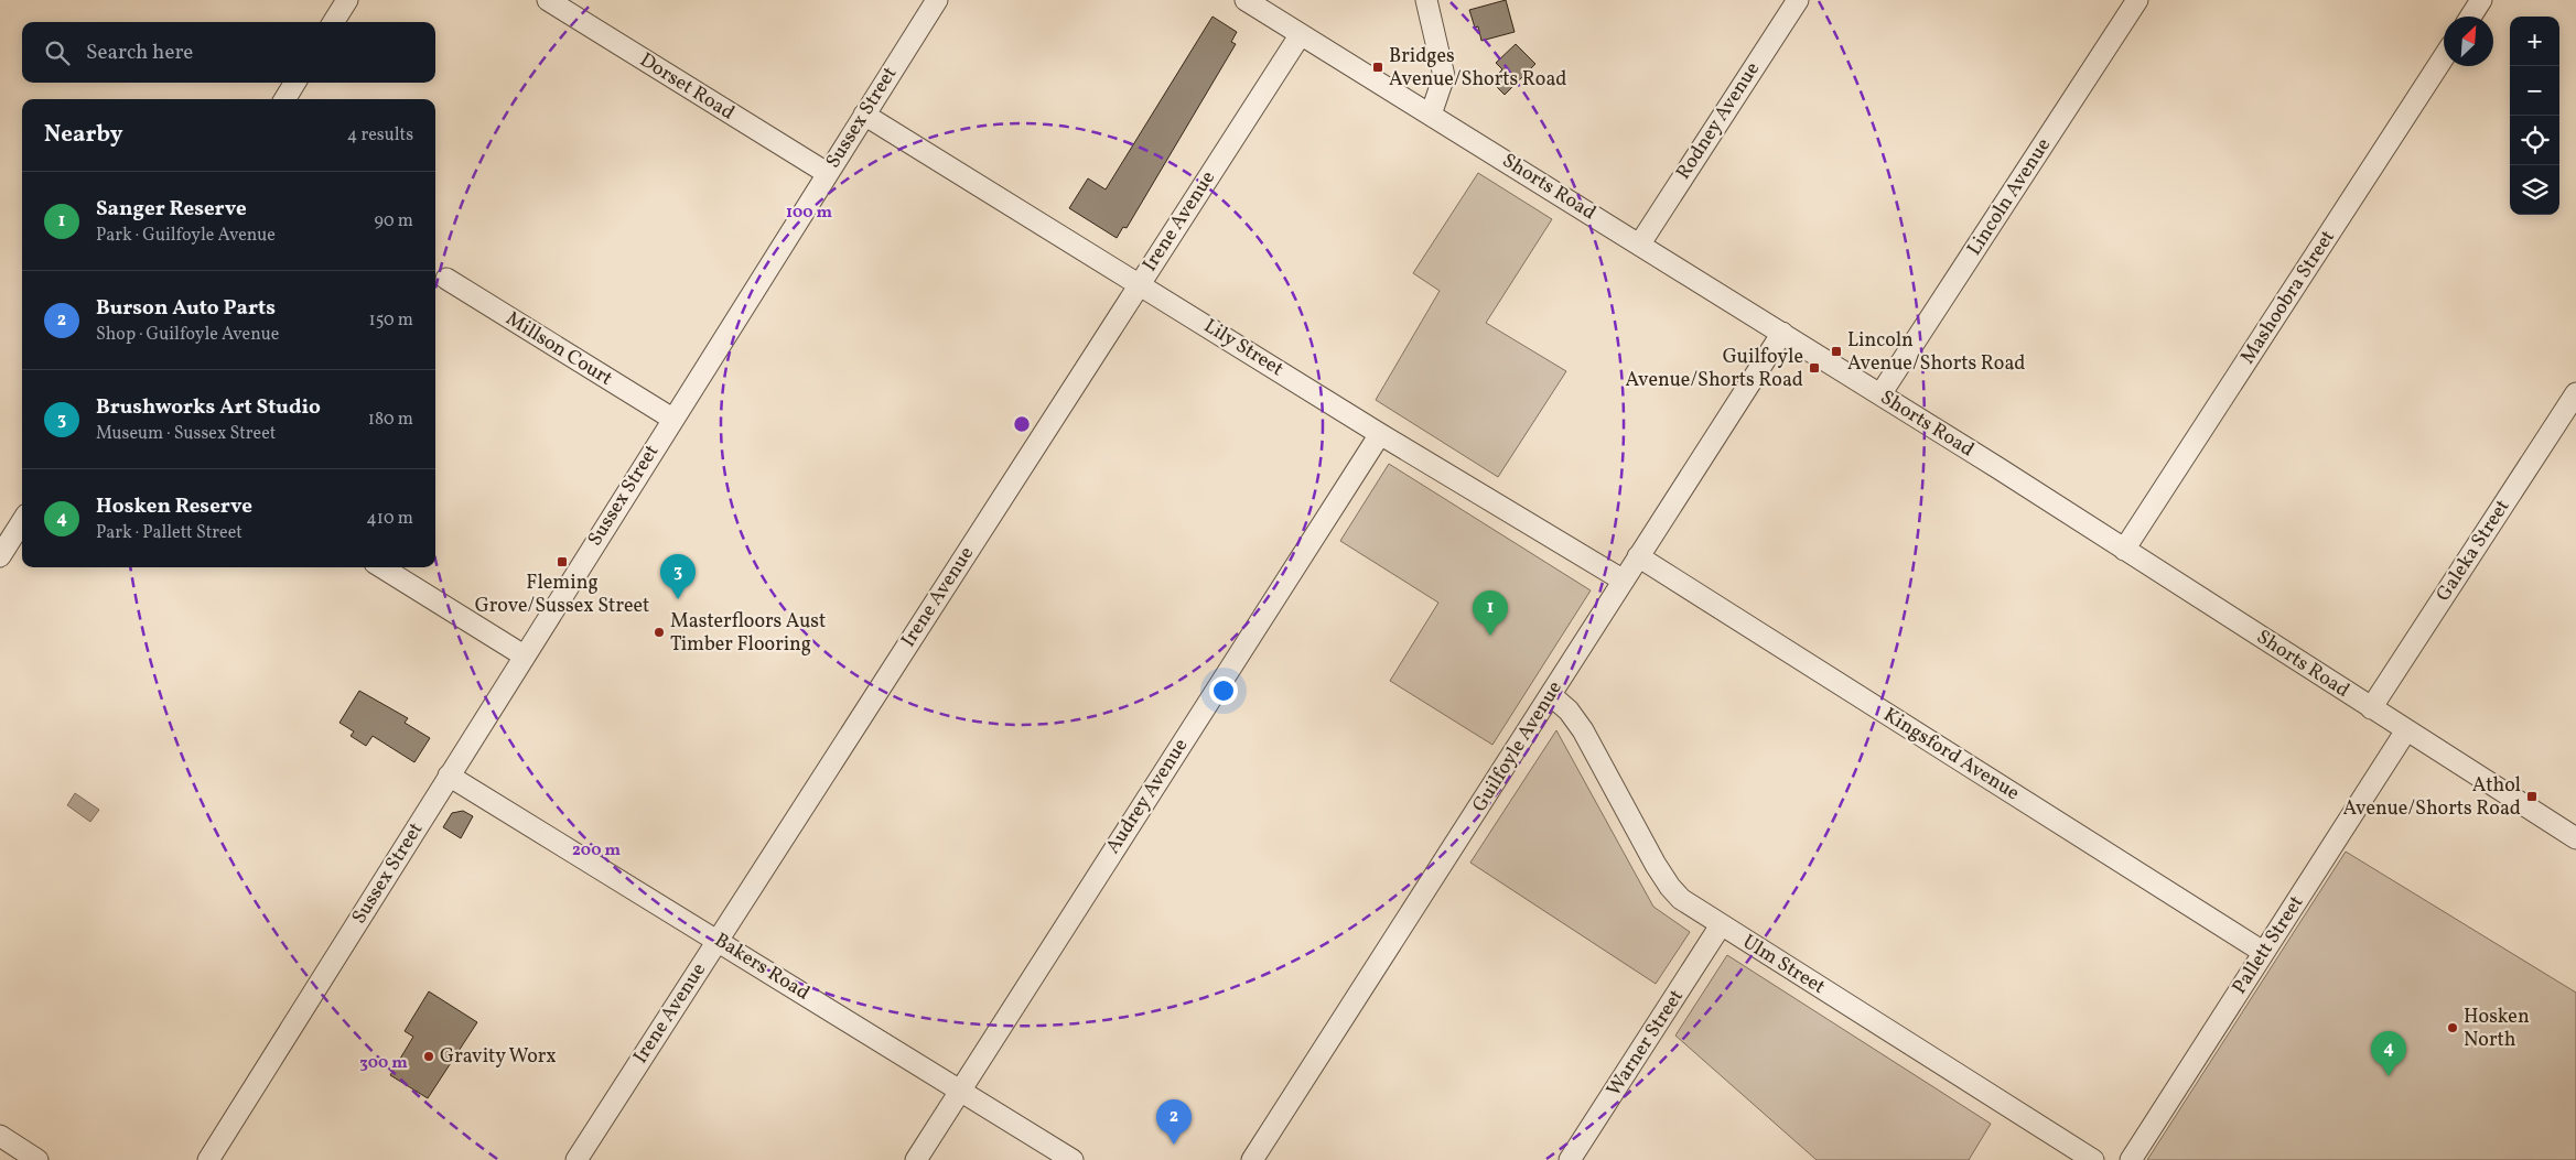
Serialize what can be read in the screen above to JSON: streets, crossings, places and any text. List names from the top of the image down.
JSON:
{
  "streets": {
    "street": [
      "Dorset Road",
      "Sussex Street",
      "Rodney Avenue",
      "Shorts Road",
      "Lincoln Avenue",
      "Irene Avenue",
      "Mashoobra Street",
      "Lily Street",
      "Millson Court",
      "Galeka Street",
      "Guilfoyle Avenue",
      "Kingsford Avenue",
      "Audrey Avenue",
      "Pallett Street",
      "Ulm Street",
      "Bakers Road",
      "Warner Street"
    ]
  },
  "crossings": [
    ["Dorset Road", "Sussex Street"],
    ["Sussex Street", "Lily Street"],
    ["Sussex Street", "Millson Court"],
    ["Sussex Street", "Bakers Road"],
    ["Rodney Avenue", "Shorts Road"],
    ["Shorts Road", "Lincoln Avenue"],
    ["Shorts Road", "Irene Avenue"],
    ["Shorts Road", "Mashoobra Street"],
    ["Shorts Road", "Galeka Street"],
    ["Shorts Road", "Guilfoyle Avenue"],
    ["Shorts Road", "Pallett Street"],
    ["Irene Avenue", "Lily Street"],
    ["Irene Avenue", "Bakers Road"],
    ["Lily Street", "Guilfoyle Avenue"],
    ["Lily Street", "Audrey Avenue"],
    ["Guilfoyle Avenue", "Kingsford Avenue"],
    ["Guilfoyle Avenue", "Ulm Street"],
    ["Kingsford Avenue", "Pallett Street"],
    ["Audrey Avenue", "Bakers Road"],
    ["Ulm Street", "Warner Street"]
  ],
  "places": {
    "transit": [
      "Bridges Avenue/Shorts Road",
      "Lincoln Avenue/Shorts Road",
      "Guilfoyle Avenue/Shorts Road",
      "Fleming Grove/Sussex Street",
      "Athol Avenue/Shorts Road"
    ],
    "other": ["Masterfloors Aust Timber Flooring", "Hosken North", "Gravity Worx"]
  },
  "north": "top right",
  "page": {
    "map_buttons": ["+", "−"],
    "search": "Search here",
    "heading": ["Nearby", "4 results"],
    "list": [
      {
        "mark": "1",
        "name": "Sanger Reserve",
        "note": "Park · Guilfoyle Avenue",
        "value": "90 m"
      },
      {
        "mark": "2",
        "name": "Burson Auto Parts",
        "note": "Shop · Guilfoyle Avenue",
        "value": "150 m"
      },
      {
        "mark": "3",
        "name": "Brushworks Art Studio",
        "note": "Museum · Sussex Street",
        "value": "180 m"
      },
      {
        "mark": "4",
        "name": "Hosken Reserve",
        "note": "Park · Pallett Street",
        "value": "410 m"
      }
    ],
    "pins": [
      "3",
      "1",
      "4",
      "2"
    ]
  },
  "rings": ["100 m", "200 m", "300 m"]
}
